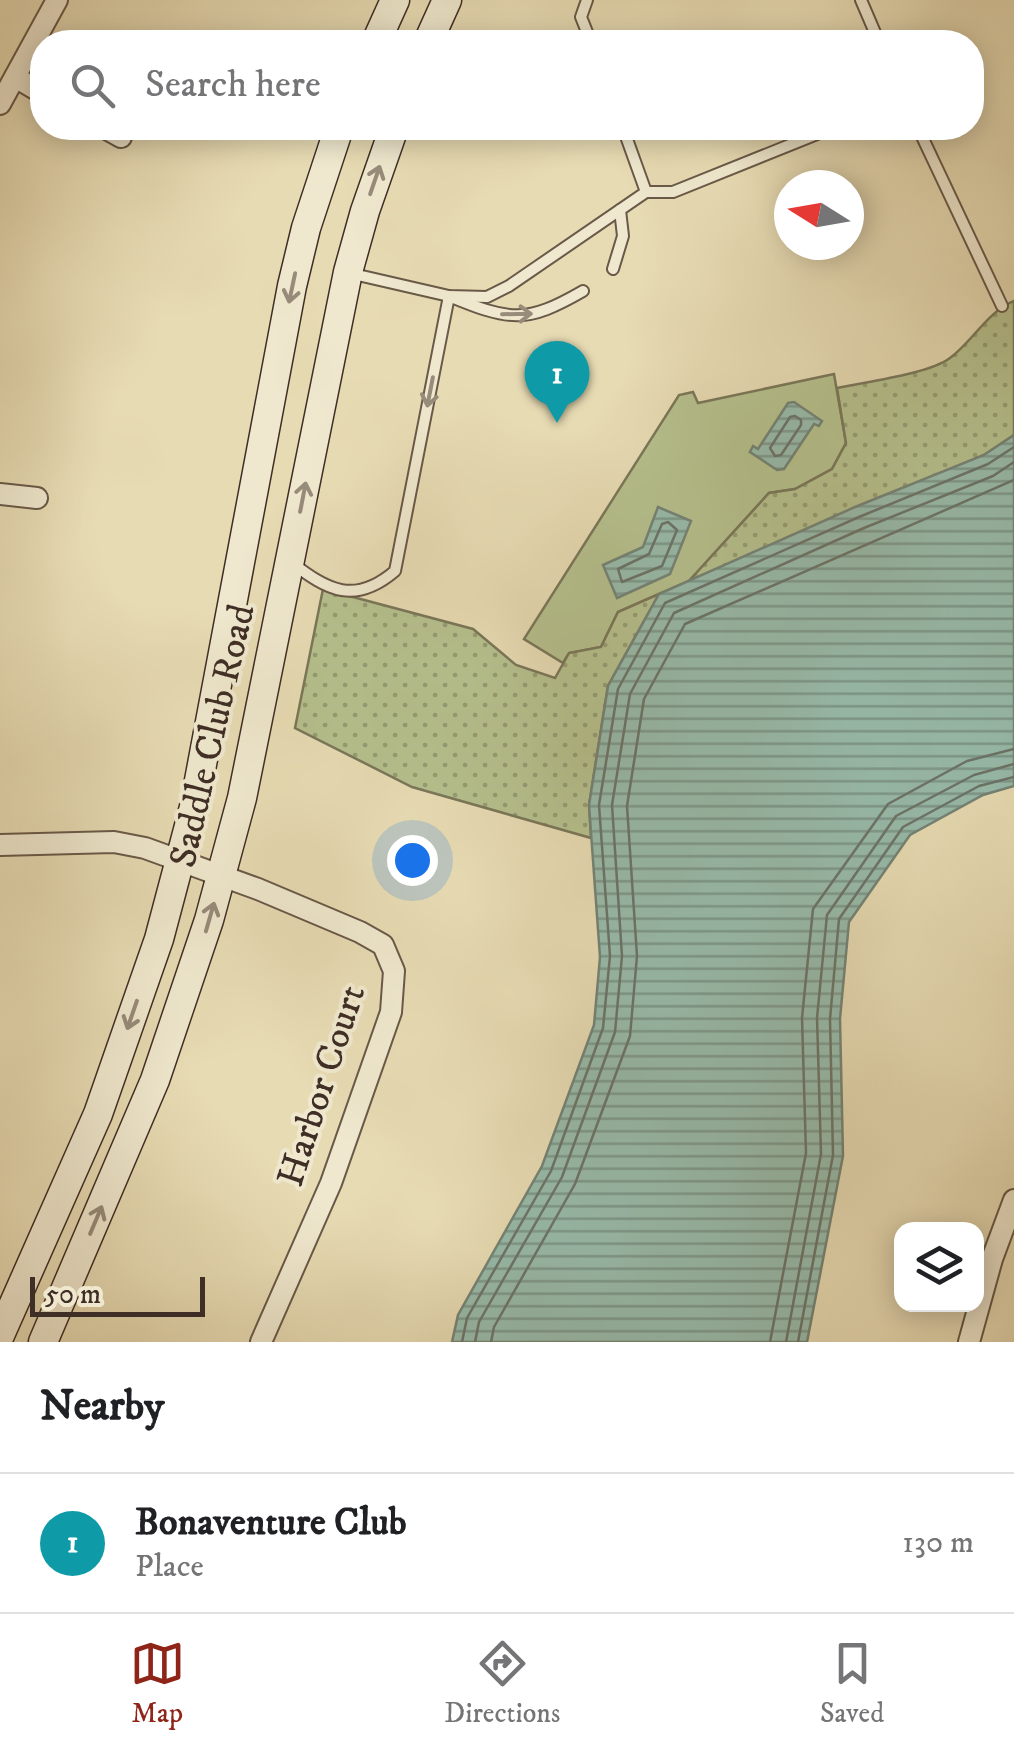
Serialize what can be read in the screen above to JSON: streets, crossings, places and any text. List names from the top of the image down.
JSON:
{
  "streets": {
    "street": ["Saddle Club Road", "Harbor Court"]
  },
  "crossings": [
    ["Saddle Club Road", "Harbor Court"]
  ],
  "scale_bar": "50 m",
  "north": "left",
  "page": {
    "search": "Search here",
    "pins": "1",
    "scale": "50 m",
    "heading": "Nearby",
    "list": [
      {
        "mark": "1",
        "name": "Bonaventure Club",
        "note": "Place",
        "value": "130 m"
      }
    ],
    "nav": ["Map", "Directions", "Saved"]
  }
}
